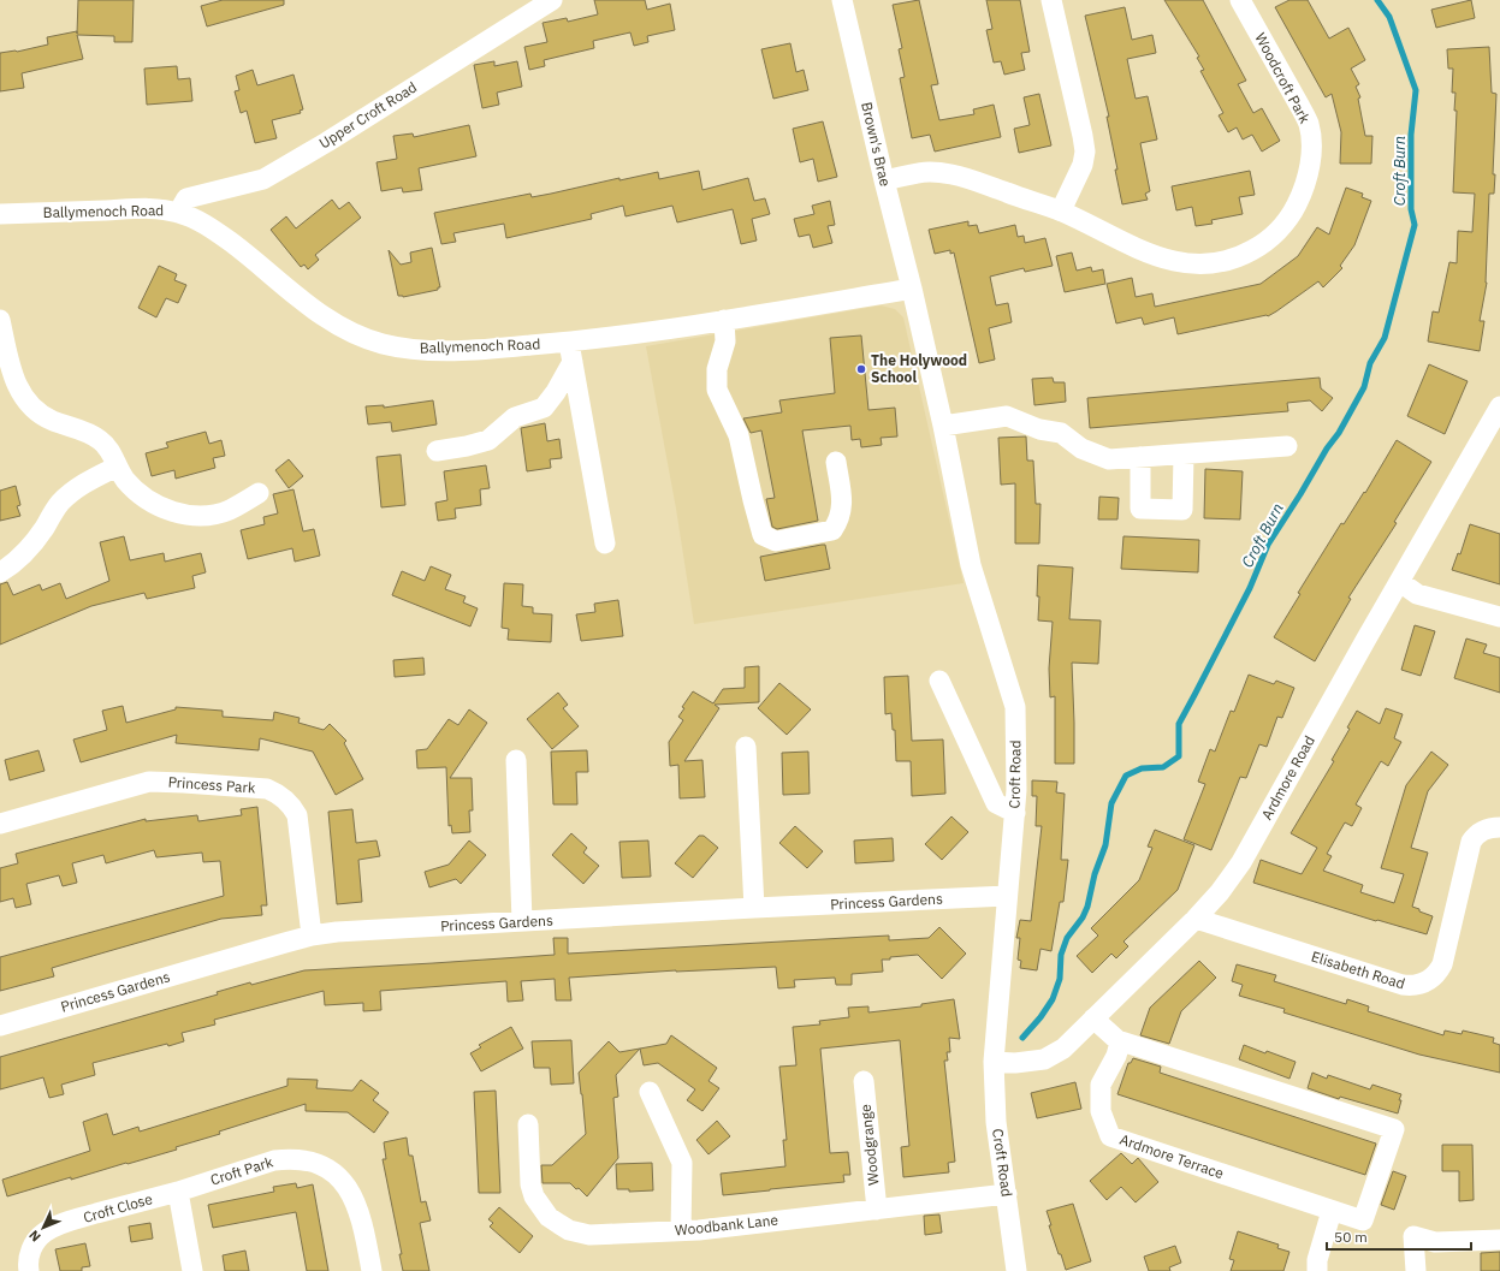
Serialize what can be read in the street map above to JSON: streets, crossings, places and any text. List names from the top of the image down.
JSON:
{
  "streets": {
    "street": [
      "Woodcroft Park",
      "Upper Croft Road",
      "Brown's Brae",
      "Ballymenoch Road",
      "Croft Road",
      "Ardmore Road",
      "Princess Park",
      "Princess Gardens",
      "Elisabeth Road",
      "Woodgrange",
      "Ardmore Terrace",
      "Croft Park",
      "Croft Close",
      "Woodbank Lane"
    ]
  },
  "crossings": [
    ["Woodcroft Park", "Brown's Brae"],
    ["Upper Croft Road", "Ballymenoch Road"],
    ["Brown's Brae", "Ballymenoch Road"],
    ["Brown's Brae", "Croft Road"],
    ["Ballymenoch Road", "Croft Road"],
    ["Croft Road", "Ardmore Road"],
    ["Croft Road", "Princess Gardens"],
    ["Croft Road", "Woodbank Lane"],
    ["Ardmore Road", "Elisabeth Road"],
    ["Princess Park", "Princess Gardens"],
    ["Woodgrange", "Woodbank Lane"],
    ["Croft Park", "Croft Close"]
  ],
  "water": ["Croft Burn"],
  "places": ["The Holywood School"],
  "scale_bar": "50 m",
  "north": "bottom left"
}
